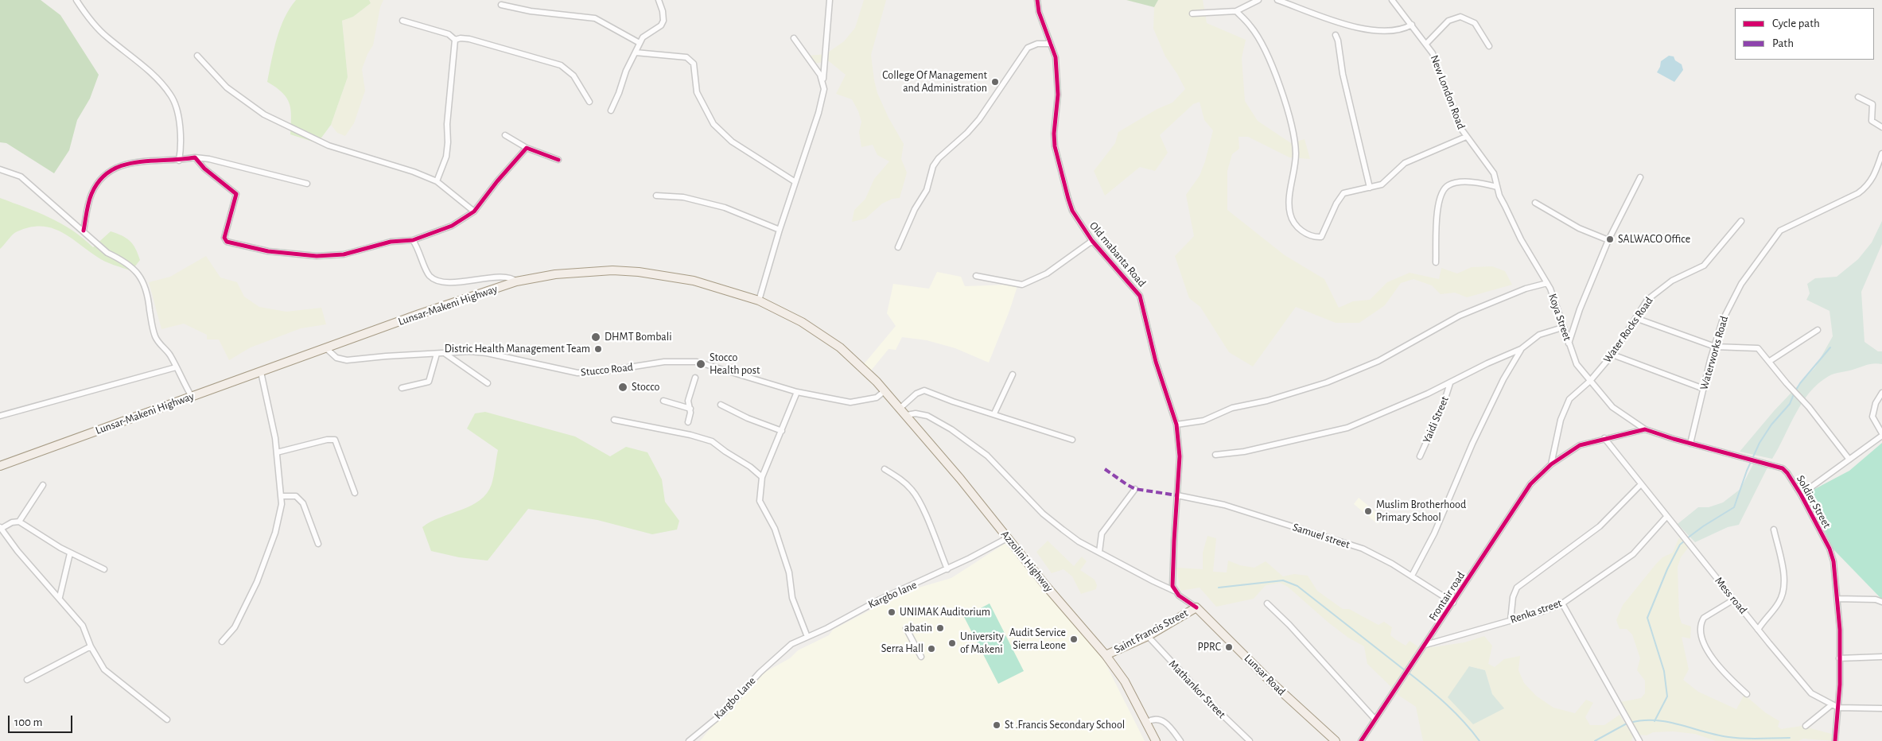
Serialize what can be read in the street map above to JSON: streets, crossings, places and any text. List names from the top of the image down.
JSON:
{
  "streets": {
    "main road": [
      "Lunsar-Makeni Highway",
      "Azzolini Highway",
      "Saint Francis Street",
      "Lunsar Road"
    ],
    "street": [
      "New London Road",
      "Old mabanta Road",
      "Koya Street",
      "Water Rocks Road",
      "Waterworks Road",
      "Stucco Road",
      "Yaidi Street",
      "Soldier Street",
      "Samuel street",
      "Kargbo lane",
      "Mess road",
      "Frontair road",
      "Renka street",
      "Mathankor Street",
      "Kargbo Lane"
    ]
  },
  "crossings": [
    ["New London Road", "Koya Street"],
    ["Old mabanta Road", "Samuel street"],
    ["Lunsar-Makeni Highway", "Stucco Road"],
    ["Lunsar-Makeni Highway", "Azzolini Highway"],
    ["Koya Street", "Water Rocks Road"],
    ["Koya Street", "Soldier Street"],
    ["Water Rocks Road", "Soldier Street"],
    ["Water Rocks Road", "Frontair road"],
    ["Waterworks Road", "Soldier Street"],
    ["Stucco Road", "Azzolini Highway"],
    ["Soldier Street", "Mess road"],
    ["Soldier Street", "Frontair road"],
    ["Samuel street", "Frontair road"],
    ["Azzolini Highway", "Kargbo lane"],
    ["Azzolini Highway", "Saint Francis Street"],
    ["Kargbo lane", "Kargbo Lane"],
    ["Mess road", "Renka street"],
    ["Frontair road", "Renka street"],
    ["Saint Francis Street", "Lunsar Road"],
    ["Saint Francis Street", "Mathankor Street"]
  ],
  "places": [
    "College Of Management and Administration",
    "SALWACO Office",
    "DHMT Bombali",
    "Distric Health Management Team",
    "Stocco Health post",
    "Stocco",
    "Muslim Brotherhood Primary School",
    "UNIMAK Auditorium",
    "abatin",
    "Audit Service Sierra Leone",
    "University of Makeni",
    "PPRC",
    "Serra Hall",
    "St .Francis Secondary School"
  ],
  "legend": ["Cycle path", "Path"],
  "scale_bar": "100 m"
}
